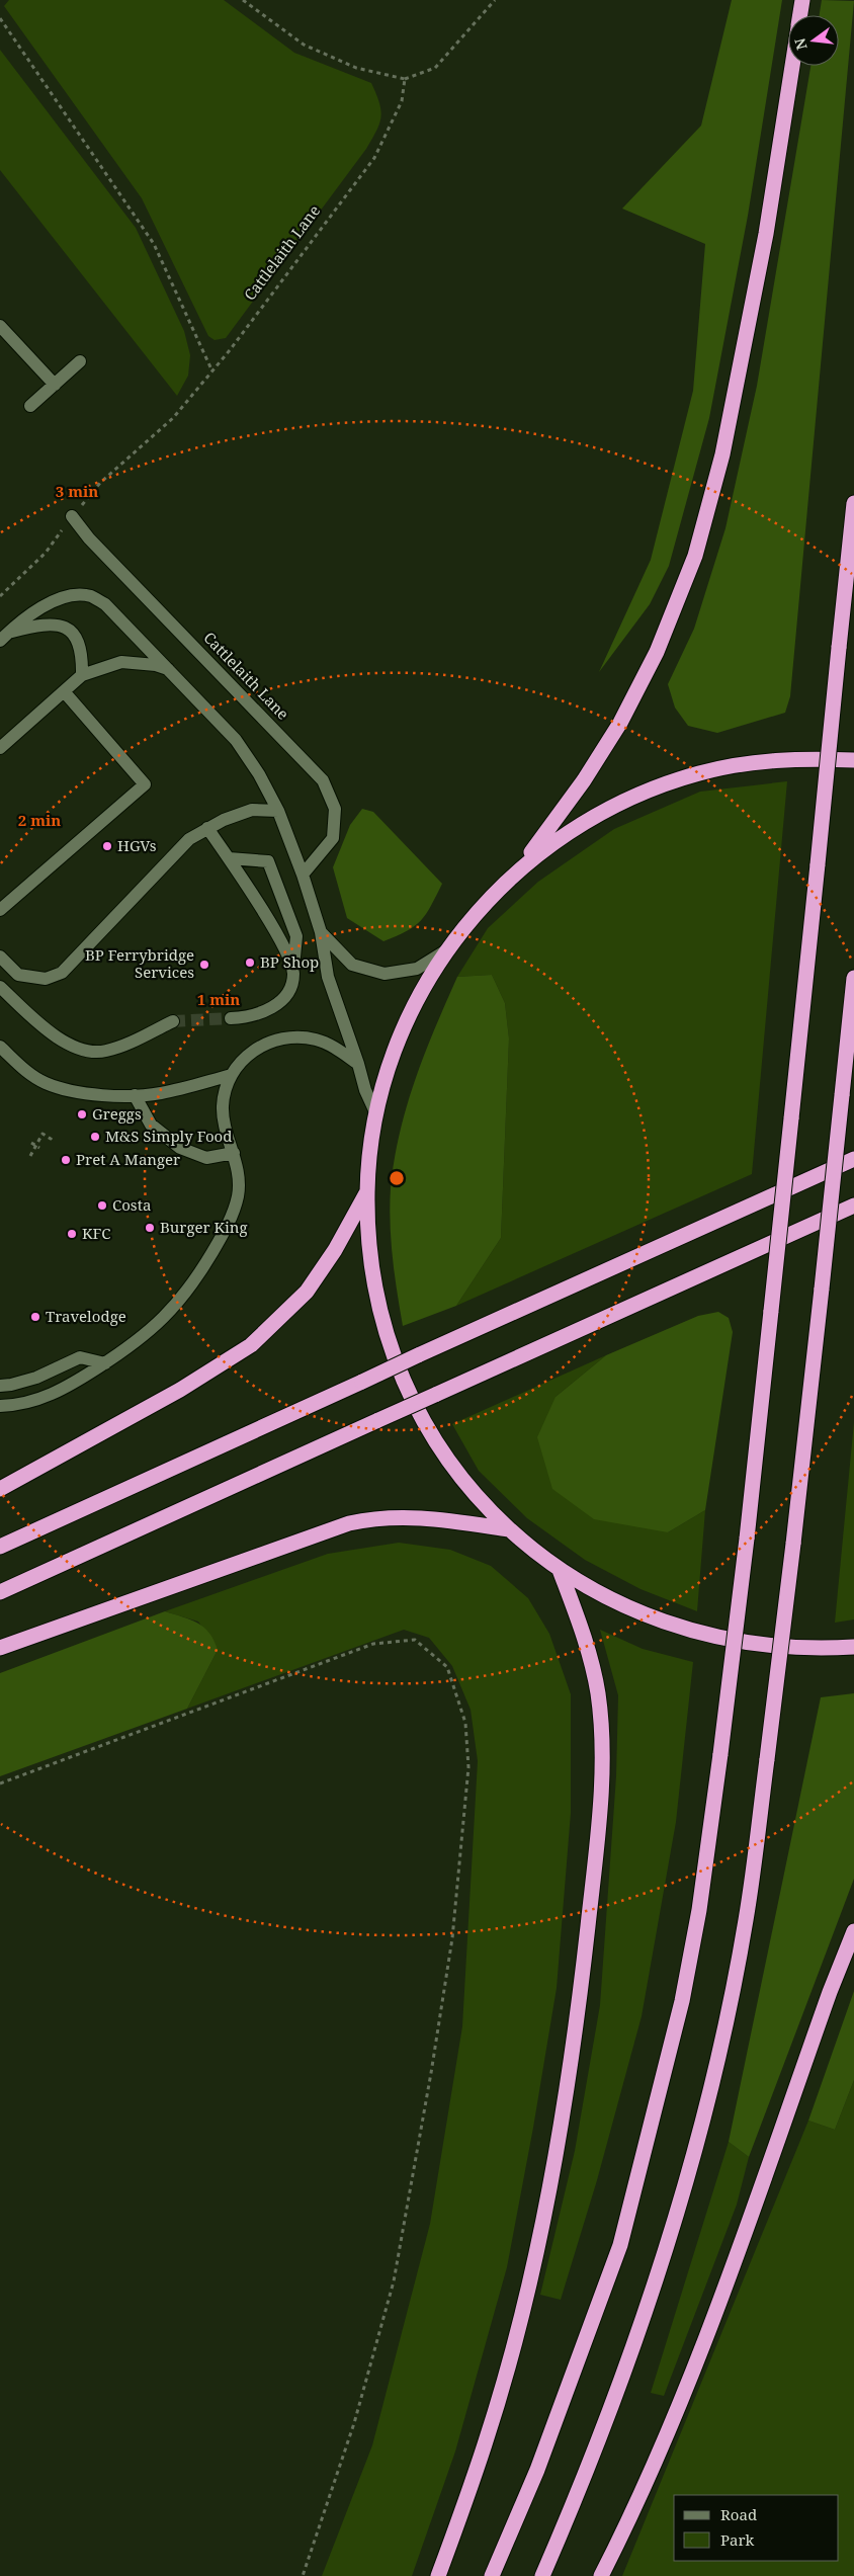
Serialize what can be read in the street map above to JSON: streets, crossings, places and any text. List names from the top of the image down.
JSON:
{
  "streets": {
    "street": ["Cattlelaith Lane"]
  },
  "places": [
    "HGVs",
    "BP Shop",
    "BP Ferrybridge Services",
    "Greggs",
    "M&S Simply Food",
    "Pret A Manger",
    "Costa",
    "Burger King",
    "KFC",
    "Travelodge"
  ],
  "legend": ["Road", "Park"],
  "north": "left",
  "rings": ["3 min", "2 min", "1 min"]
}
